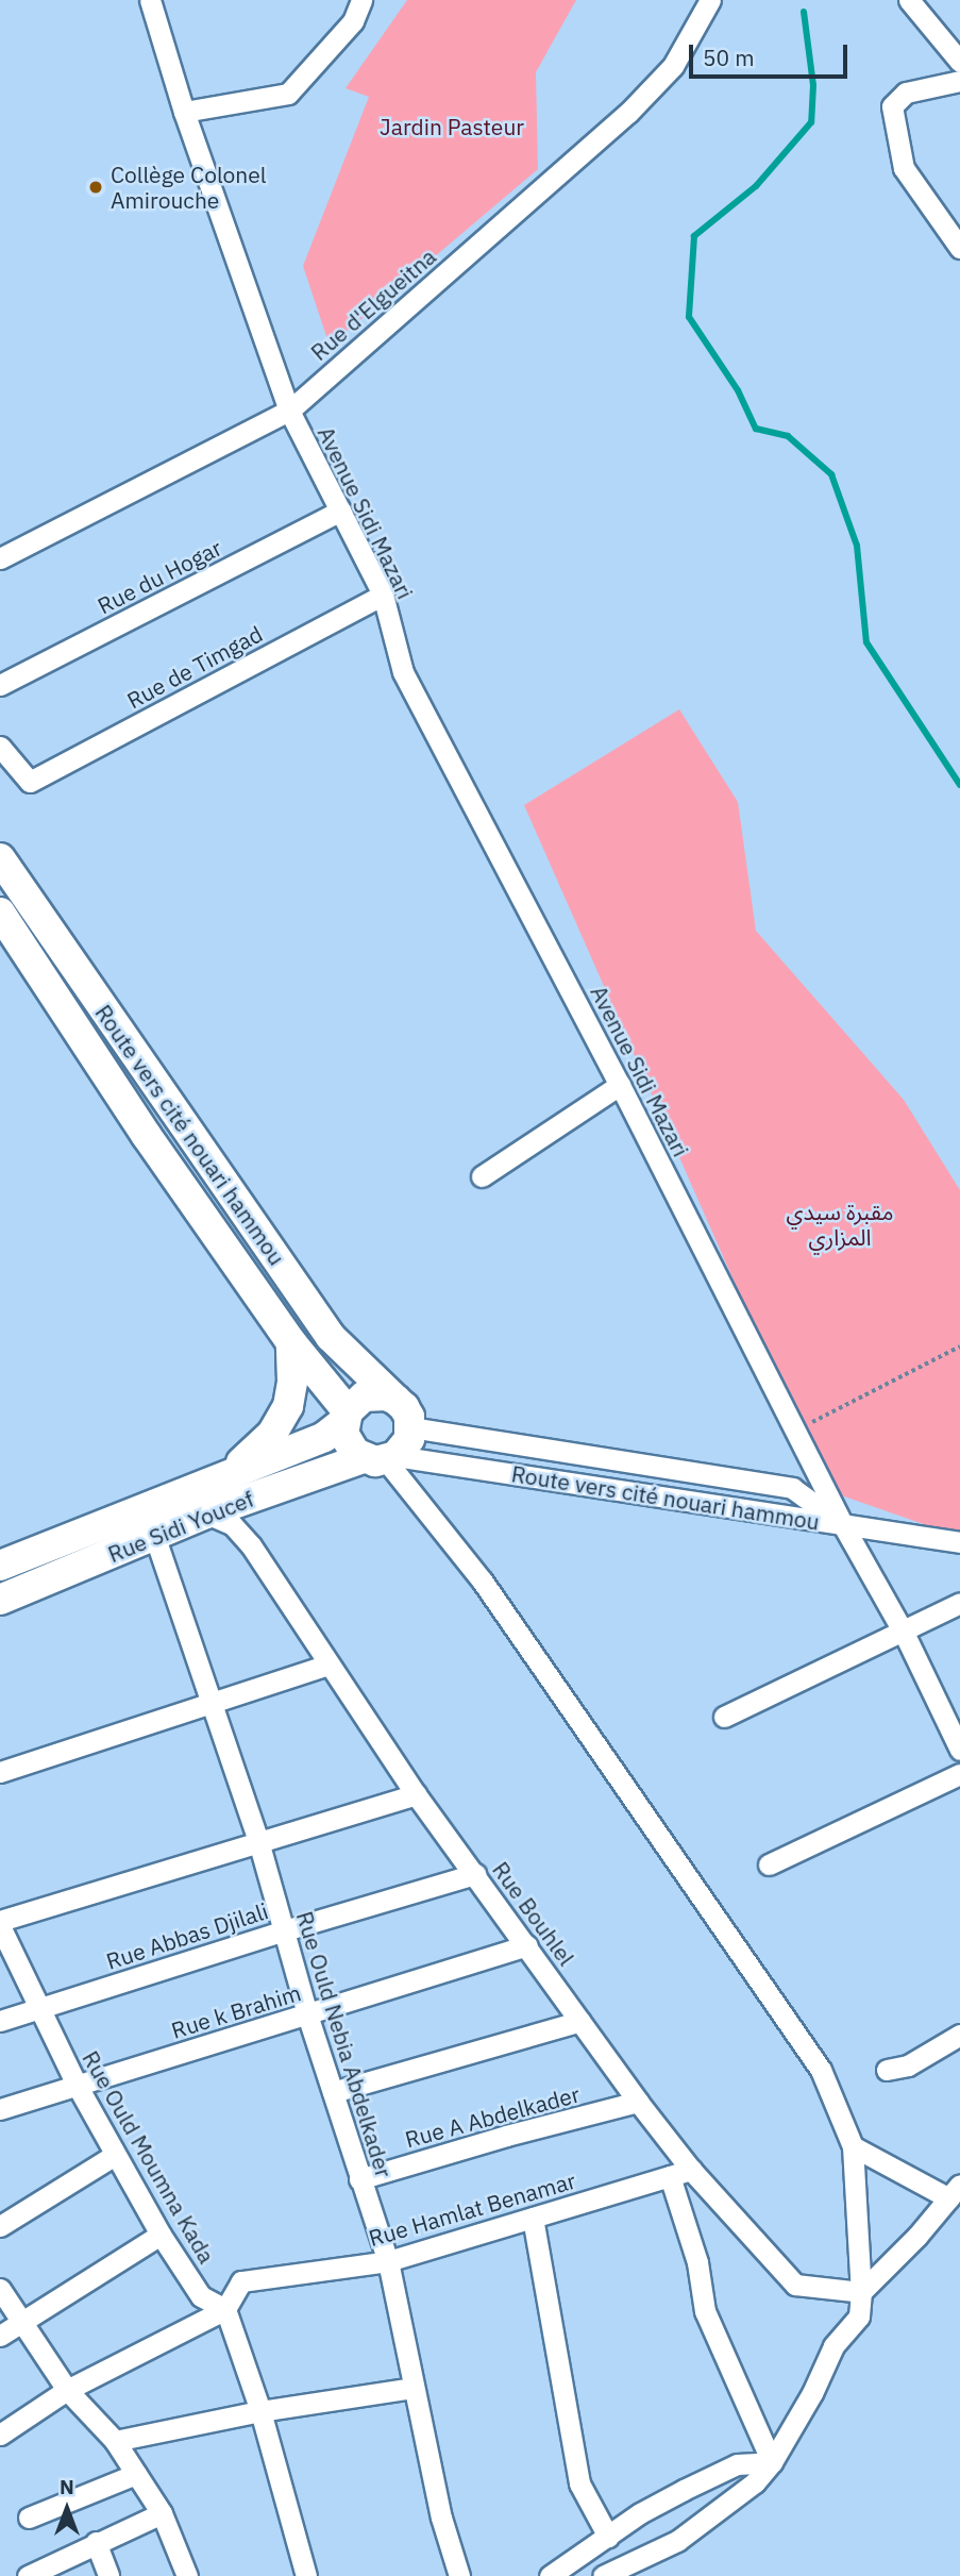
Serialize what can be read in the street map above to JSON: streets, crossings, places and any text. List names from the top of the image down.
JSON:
{
  "streets": {
    "main road": ["Route vers cité nouari hammou", "Rue Sidi Youcef"],
    "street": [
      "Rue d'Elgueitna",
      "Avenue Sidi Mazari",
      "Rue du Hogar",
      "Rue de Timgad",
      "Rue Bouhlel",
      "Rue Abbas Djilali",
      "Rue k Brahim",
      "Rue Ould Nebia Abdelkader",
      "Rue A Abdelkader",
      "Rue Ould Moumna Kada",
      "Rue Hamlat Benamar"
    ]
  },
  "crossings": [
    ["Rue d'Elgueitna", "Avenue Sidi Mazari"],
    ["Avenue Sidi Mazari", "Rue du Hogar"],
    ["Avenue Sidi Mazari", "Rue de Timgad"],
    ["Avenue Sidi Mazari", "Route vers cité nouari hammou"],
    ["Route vers cité nouari hammou", "Rue Sidi Youcef"],
    ["Rue Sidi Youcef", "Rue Bouhlel"],
    ["Rue Sidi Youcef", "Rue Ould Nebia Abdelkader"],
    ["Rue Bouhlel", "Rue Abbas Djilali"],
    ["Rue Bouhlel", "Rue k Brahim"],
    ["Rue Bouhlel", "Rue A Abdelkader"],
    ["Rue Bouhlel", "Rue Hamlat Benamar"],
    ["Rue Abbas Djilali", "Rue Ould Nebia Abdelkader"],
    ["Rue Abbas Djilali", "Rue Ould Moumna Kada"],
    ["Rue k Brahim", "Rue Ould Nebia Abdelkader"],
    ["Rue k Brahim", "Rue Ould Moumna Kada"],
    ["Rue Ould Nebia Abdelkader", "Rue A Abdelkader"],
    ["Rue Ould Nebia Abdelkader", "Rue Hamlat Benamar"],
    ["Rue Ould Moumna Kada", "Rue Hamlat Benamar"]
  ],
  "parks": ["Jardin Pasteur", "مقبرة سيدي المزاري"],
  "places": ["Collège Colonel Amirouche"],
  "scale_bar": "50 m",
  "north": "top"
}
